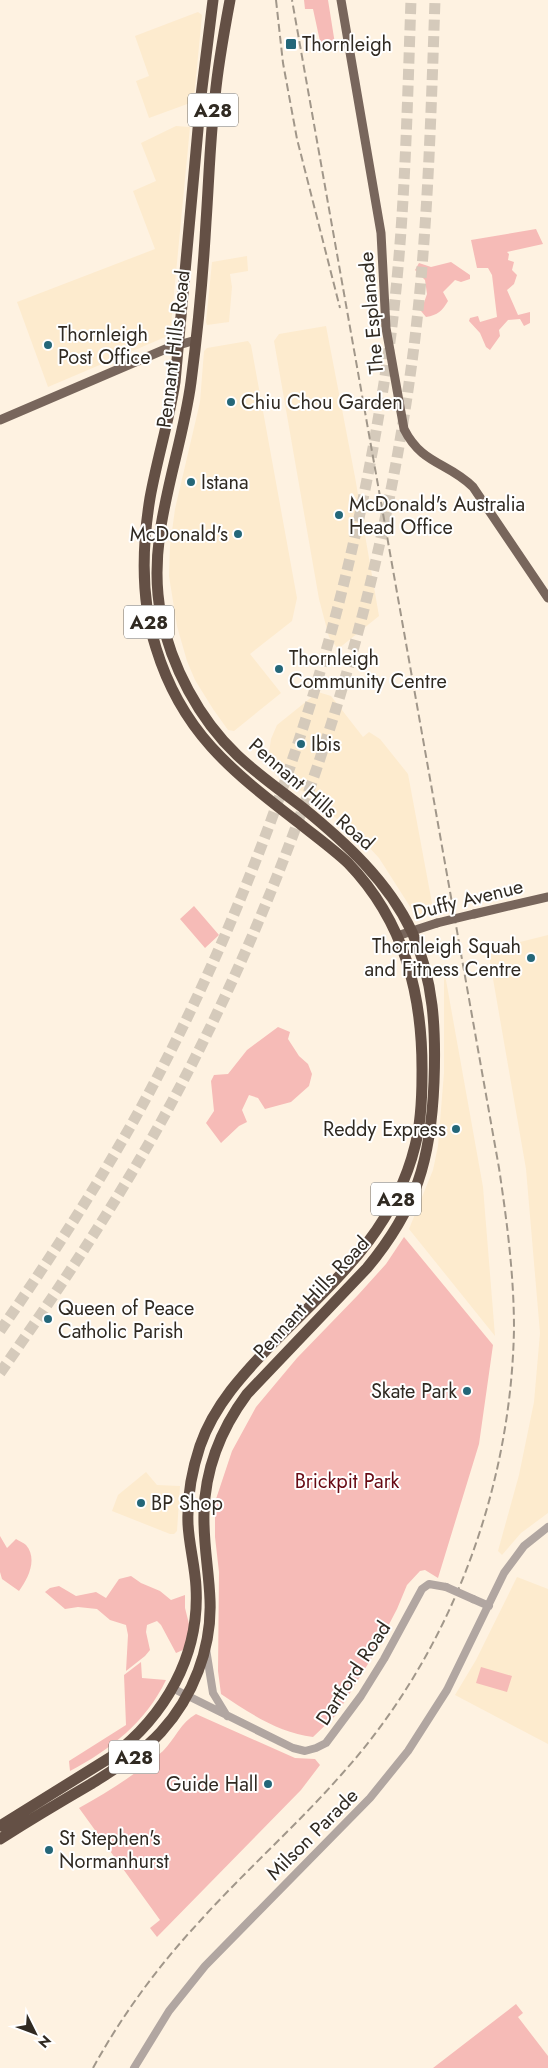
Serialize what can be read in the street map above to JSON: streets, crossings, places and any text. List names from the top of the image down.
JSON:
{
  "streets": {
    "highway": ["A28", "Pennant Hills Road"],
    "main road": ["The Esplanade", "Duffy Avenue"],
    "street": ["Dartford Road", "Milson Parade"]
  },
  "crossings": [
    ["Pennant Hills Road", "Duffy Avenue"],
    ["Pennant Hills Road", "Dartford Road"],
    ["Dartford Road", "Milson Parade"]
  ],
  "parks": ["Brickpit Park"],
  "places": {
    "transit": ["Thornleigh"],
    "other": [
      "Thornleigh Post Office",
      "Chiu Chou Garden",
      "Istana",
      "McDonald's Australia Head Office",
      "McDonald's",
      "Thornleigh Community Centre",
      "Ibis",
      "Thornleigh Squah and Fitness Centre",
      "Reddy Express",
      "Queen of Peace Catholic Parish",
      "Skate Park",
      "BP Shop",
      "Guide Hall",
      "St Stephen's Normanhurst"
    ]
  },
  "north": "bottom right"
}
